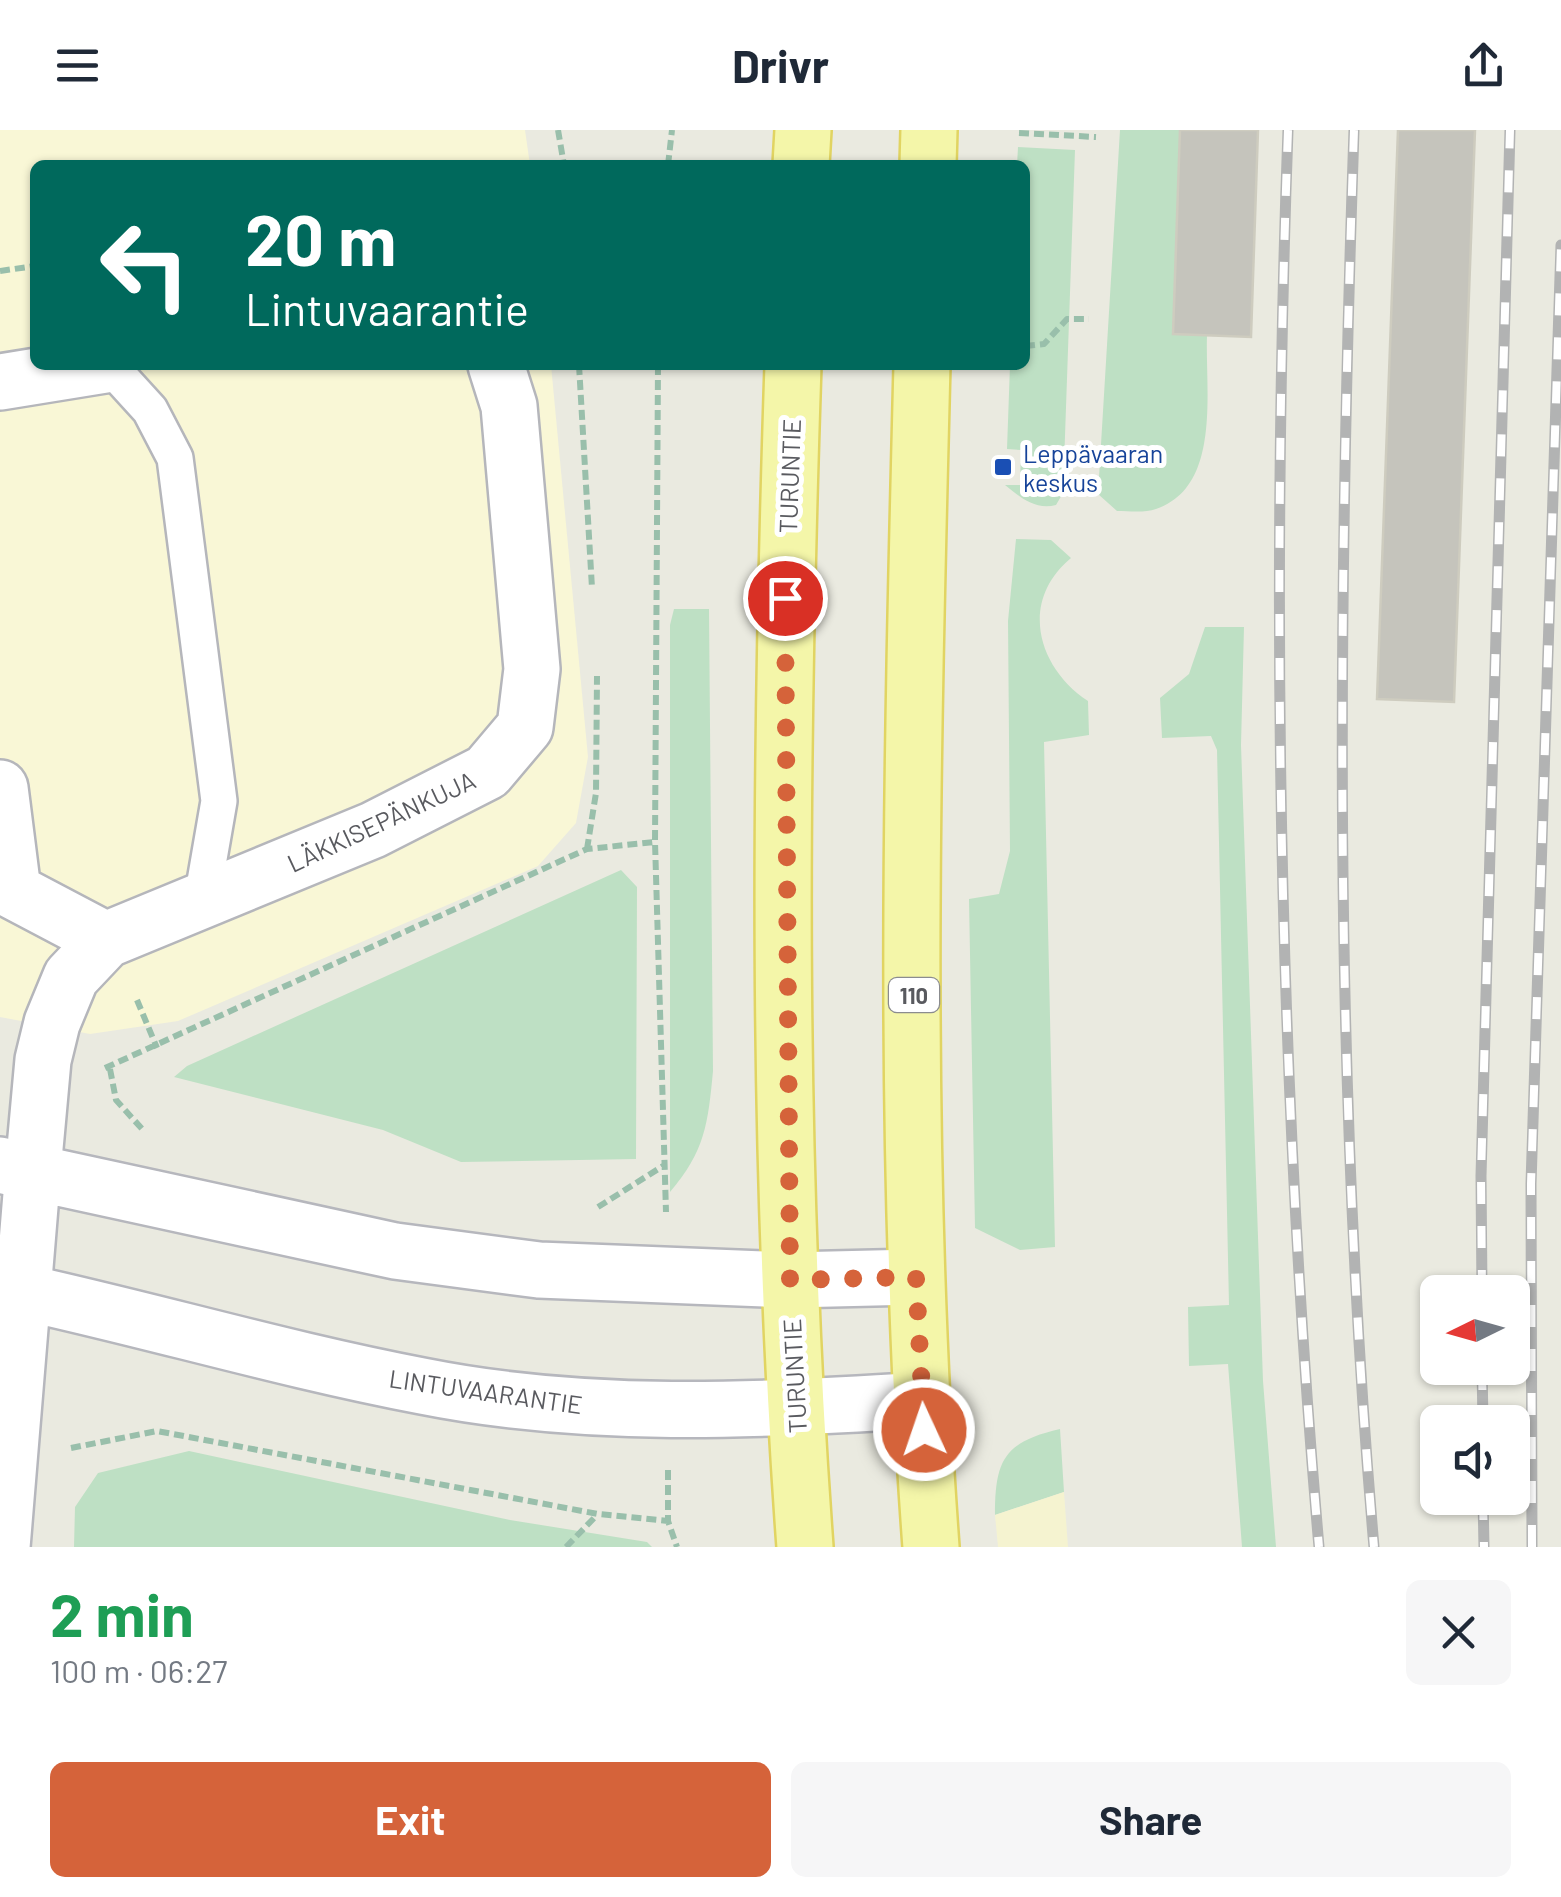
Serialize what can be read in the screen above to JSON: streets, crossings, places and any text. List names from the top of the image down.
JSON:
{
  "streets": {
    "main road": [
      "TURUNTIE",
      "LÄKKISEPÄNKUJA",
      "110",
      "LINTUVAARANTIE"
    ]
  },
  "crossings": [
    ["TURUNTIE", "LINTUVAARANTIE"],
    ["LÄKKISEPÄNKUJA", "LINTUVAARANTIE"],
    ["110", "LINTUVAARANTIE"]
  ],
  "places": {
    "transit": ["Leppävaaran keskus"]
  },
  "north": "left",
  "page": {
    "header": "Drivr",
    "turn": ["20 m", "Lintuvaarantie"],
    "heading": ["2 min", "100 m · 06:27"],
    "buttons": ["Exit", "Share"]
  }
}
